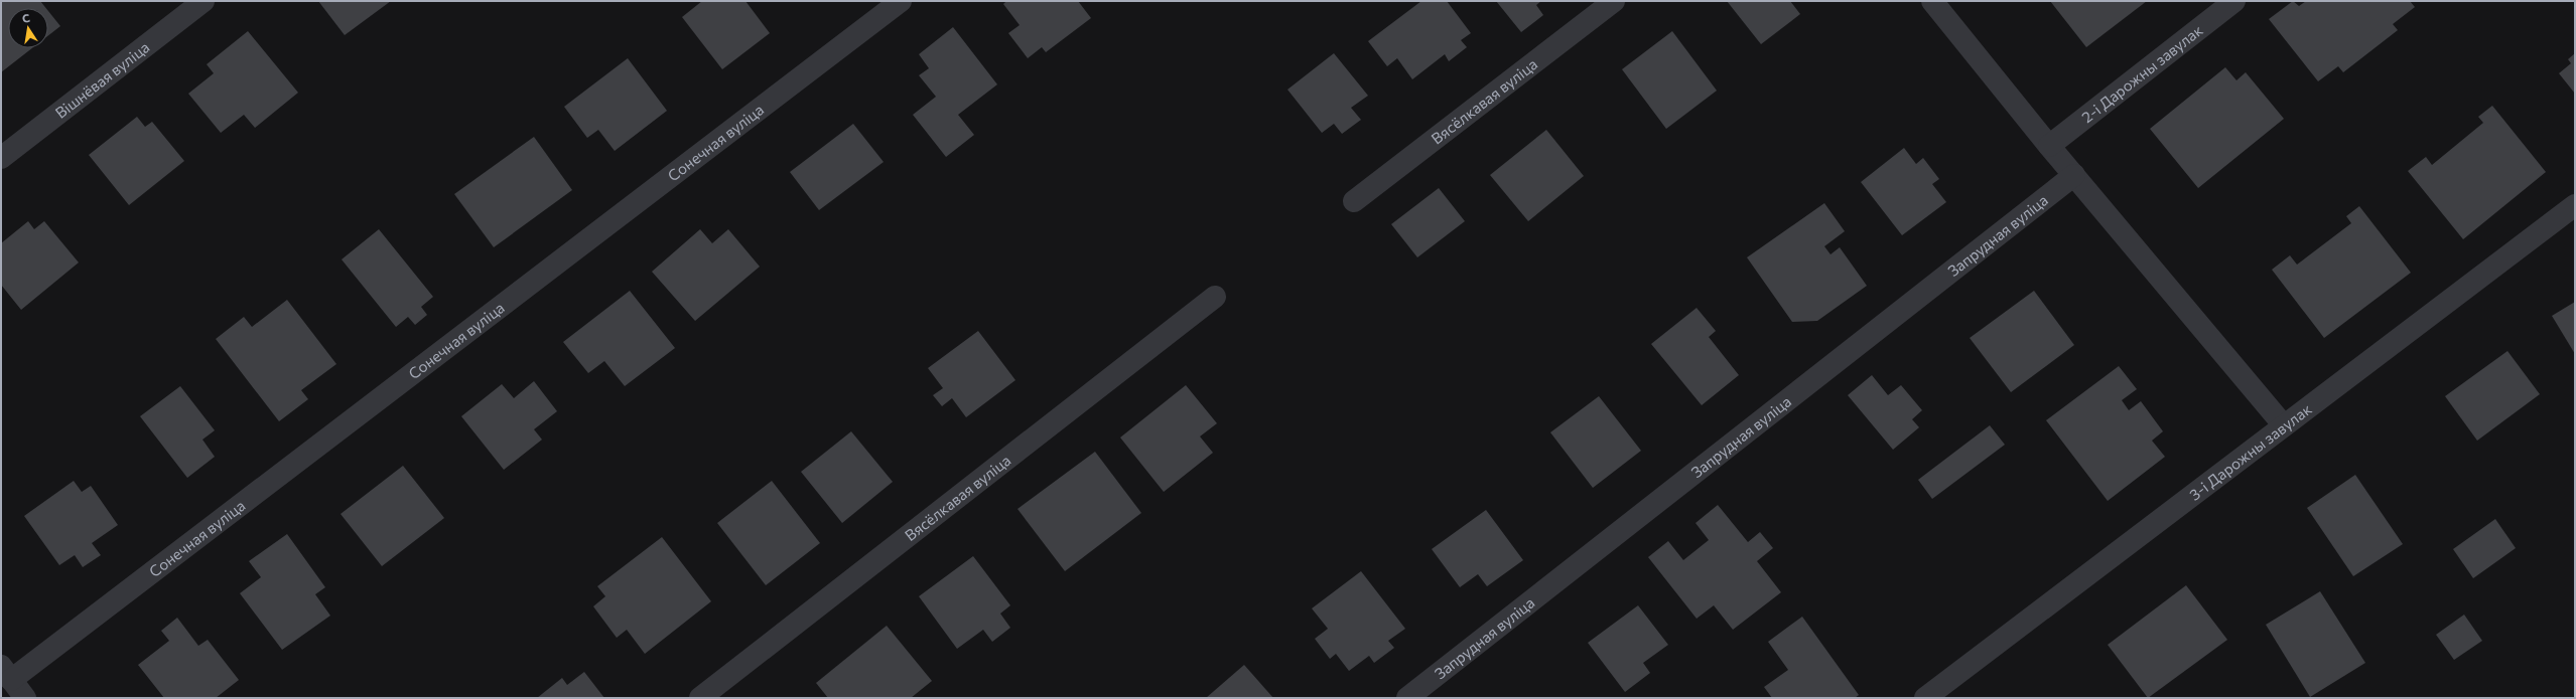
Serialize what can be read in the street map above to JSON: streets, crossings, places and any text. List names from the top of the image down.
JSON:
{
  "streets": {
    "street": [
      "2-і Дарожны завулак",
      "Вішнёвая вуліца",
      "Вясёлкавая вуліца",
      "Сонечная вуліца",
      "Запрудная вуліца",
      "3-і Дарожны завулак"
    ]
  },
  "north": "top"
}
